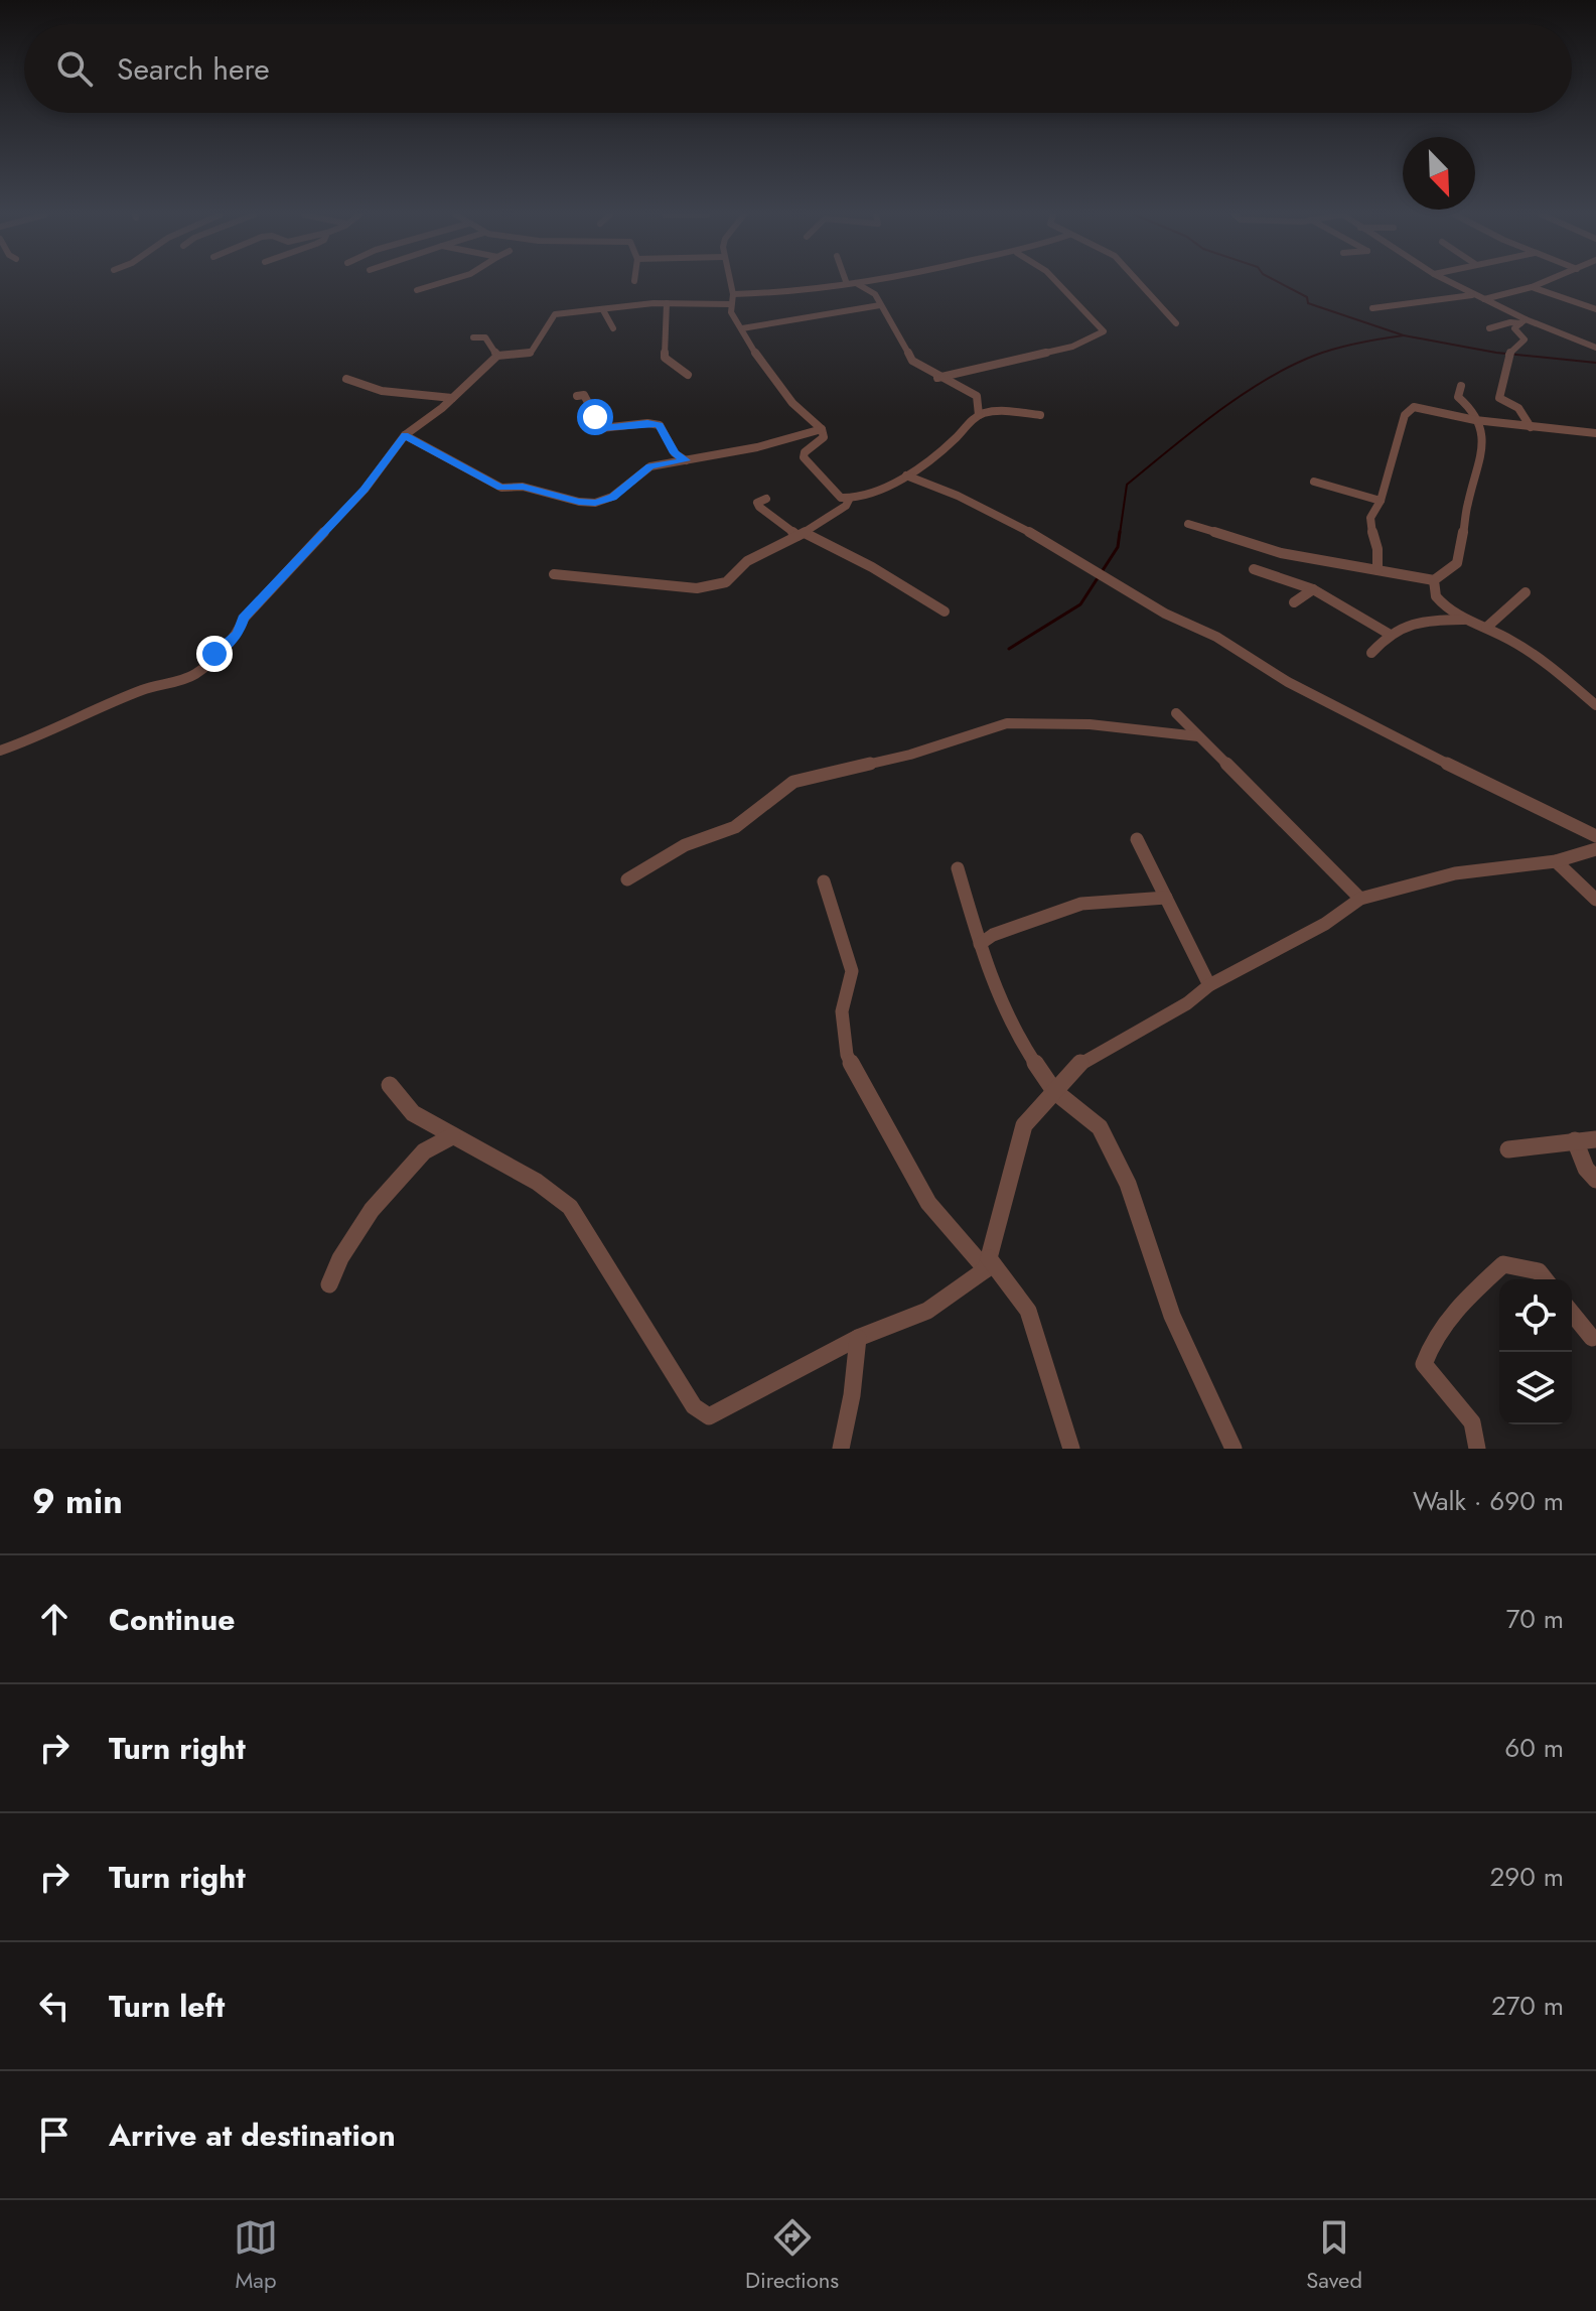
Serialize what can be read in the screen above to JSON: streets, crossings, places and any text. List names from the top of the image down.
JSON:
{
  "north": "bottom right",
  "page": {
    "search": "Search here",
    "heading": ["9 min", "Walk · 690 m"],
    "list": [
      ["Continue", "70 m"],
      ["Turn right", "60 m"],
      ["Turn right", "290 m"],
      ["Turn left", "270 m"],
      "Arrive at destination"
    ],
    "nav": ["Map", "Directions", "Saved"]
  }
}
